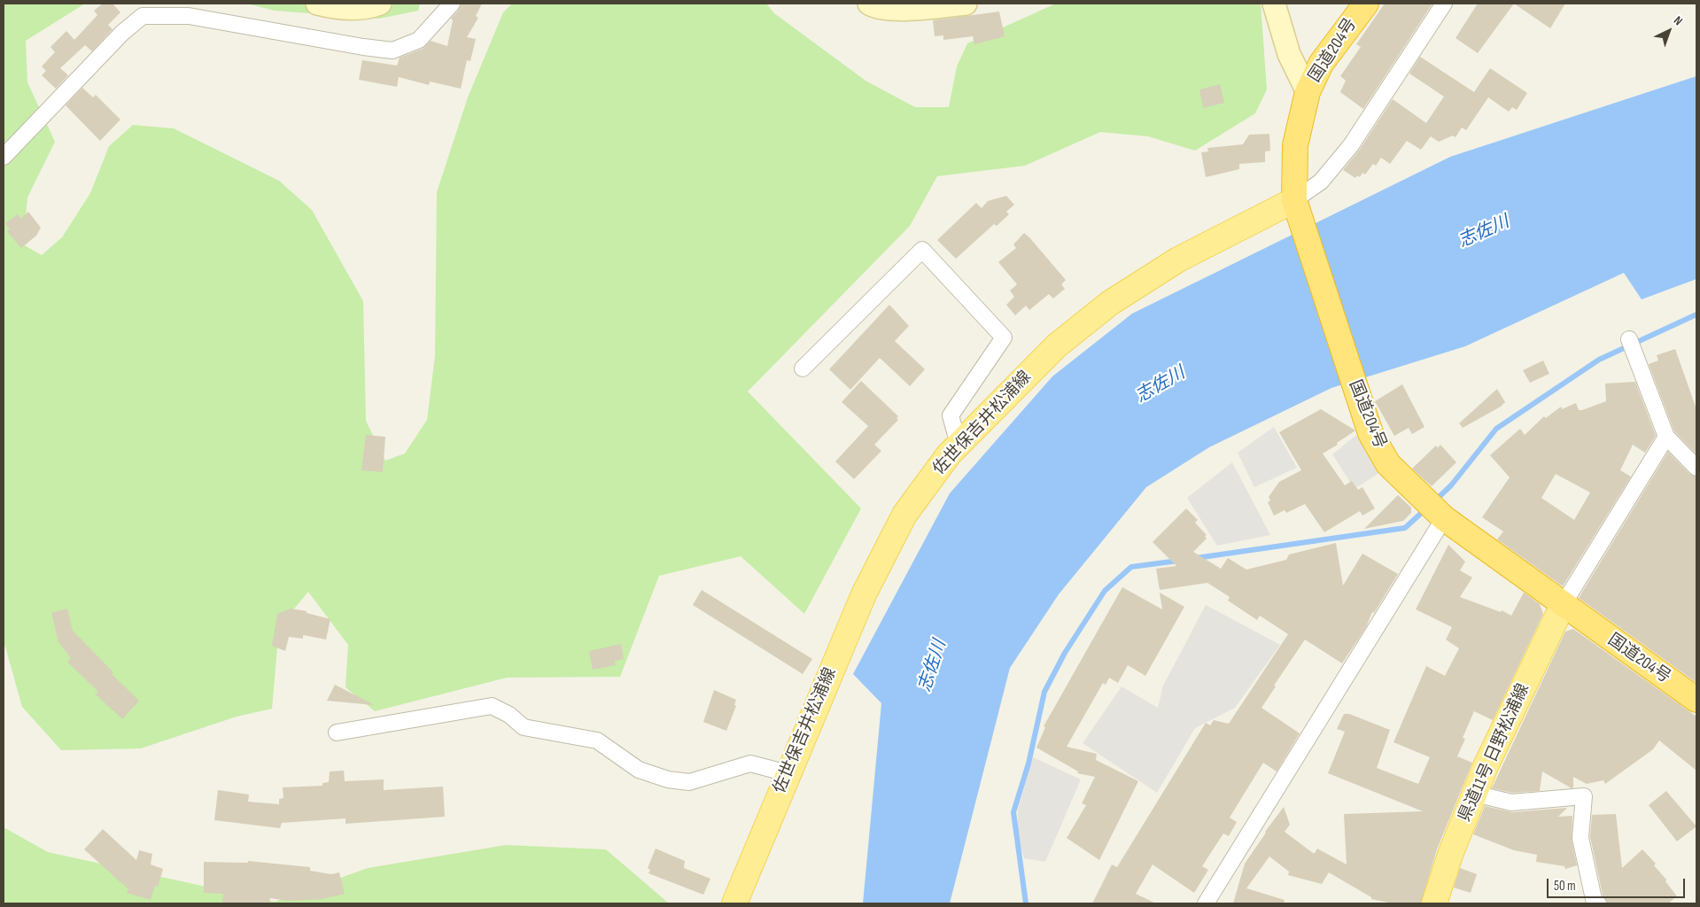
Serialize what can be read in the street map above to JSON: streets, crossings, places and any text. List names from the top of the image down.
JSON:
{
  "streets": {
    "highway": ["国道204号"],
    "main road": ["佐世保吉井松浦線", "県道11号 日野松浦線"]
  },
  "crossings": [
    ["国道204号", "佐世保吉井松浦線"],
    ["国道204号", "県道11号 日野松浦線"]
  ],
  "water": ["志佐川"],
  "scale_bar": "50 m",
  "north": "top right"
}
